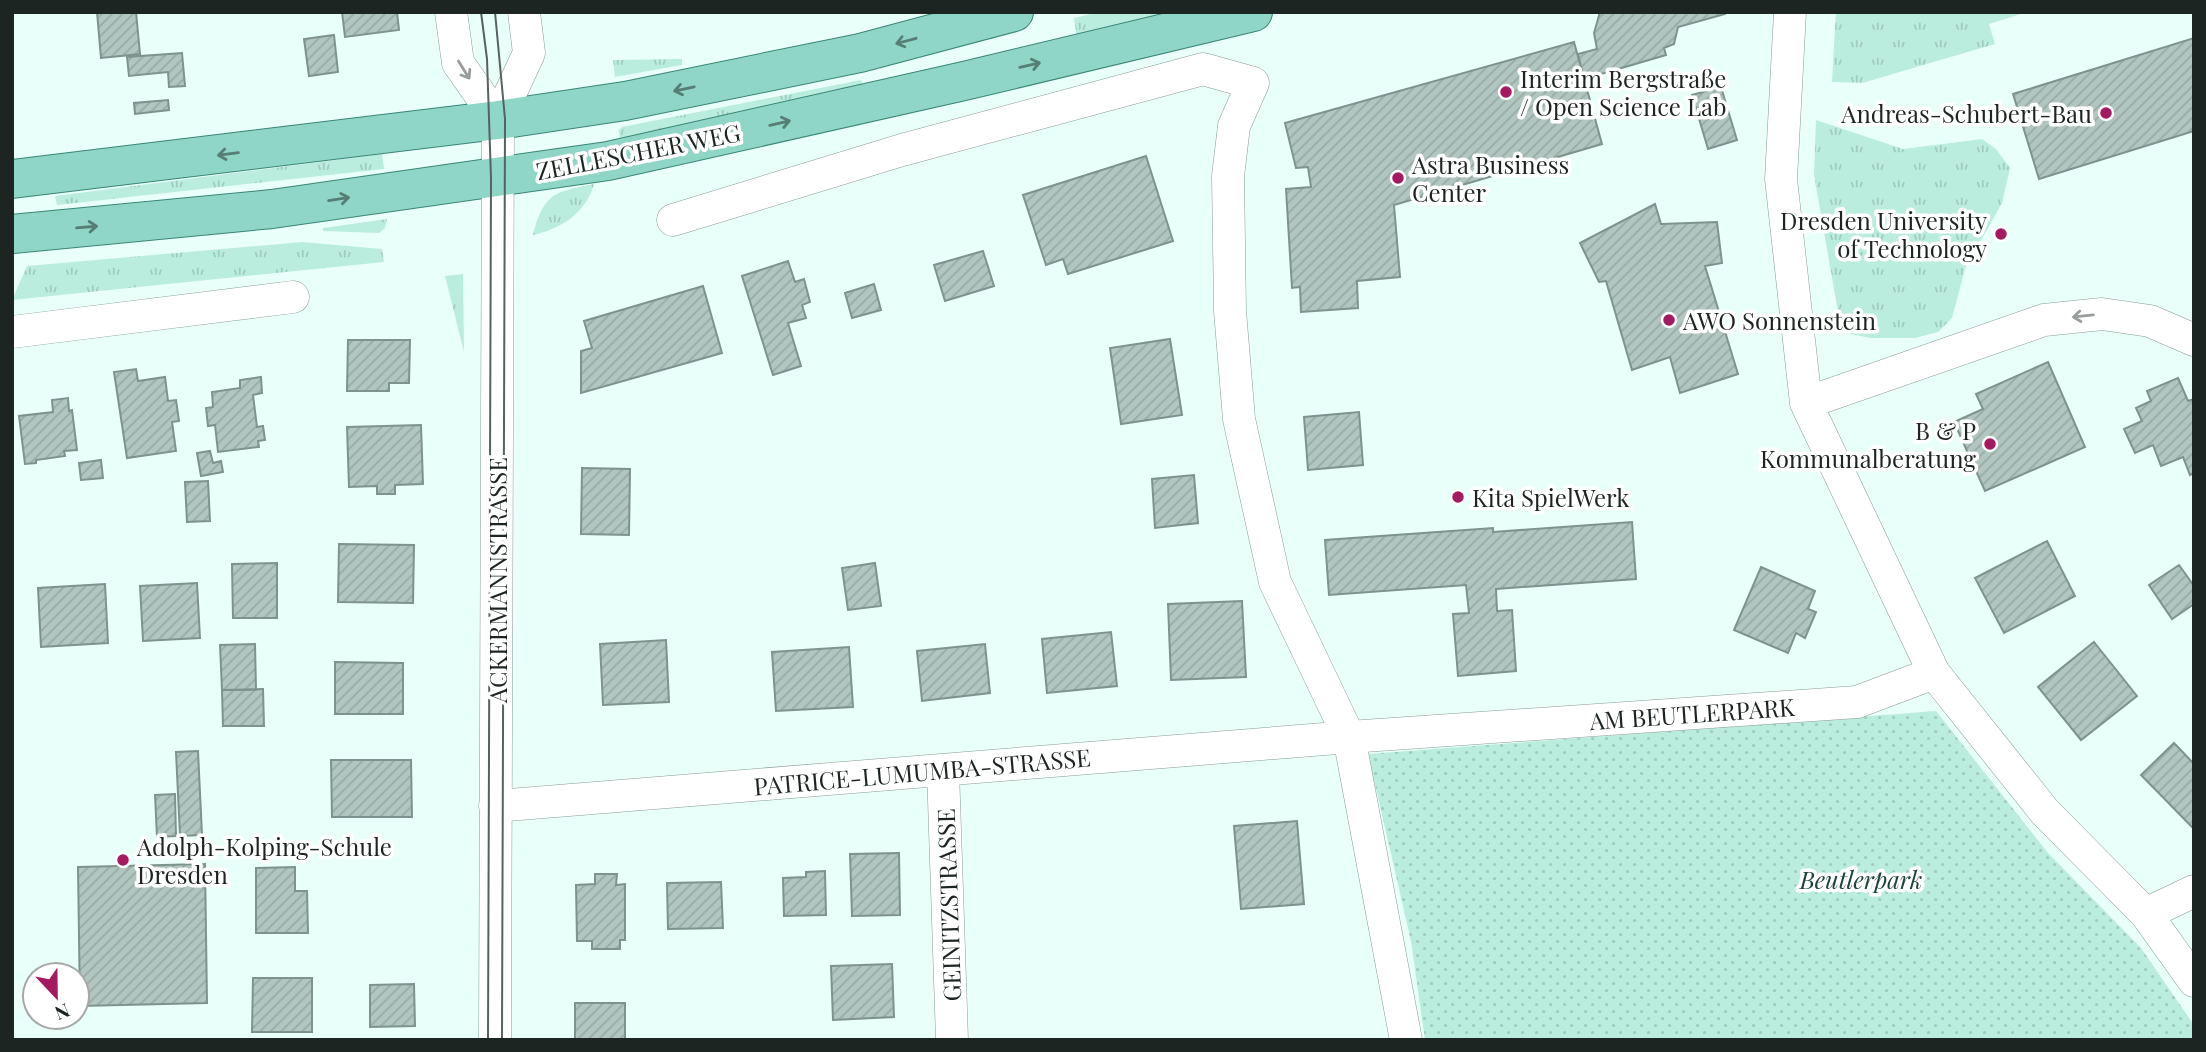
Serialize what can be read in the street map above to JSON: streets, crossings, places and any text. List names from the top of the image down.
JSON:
{
  "streets": {
    "main road": ["ZELLESCHER WEG"],
    "street": [
      "ACKERMANNSTRASSE",
      "AM BEUTLERPARK",
      "PATRICE-LUMUMBA-STRASSE",
      "GEINITZSTRASSE"
    ]
  },
  "crossings": [
    ["ZELLESCHER WEG", "ACKERMANNSTRASSE"],
    ["ACKERMANNSTRASSE", "PATRICE-LUMUMBA-STRASSE"],
    ["AM BEUTLERPARK", "PATRICE-LUMUMBA-STRASSE"],
    ["PATRICE-LUMUMBA-STRASSE", "GEINITZSTRASSE"]
  ],
  "parks": ["Beutlerpark"],
  "places": [
    "Interim Bergstraße / Open Science Lab",
    "Andreas-Schubert-Bau",
    "Astra Business Center",
    "Dresden University of Technology",
    "AWO Sonnenstein",
    "B & P Kommunalberatung",
    "Kita SpielWerk",
    "Adolph-Kolping-Schule Dresden"
  ],
  "north": "bottom"
}
